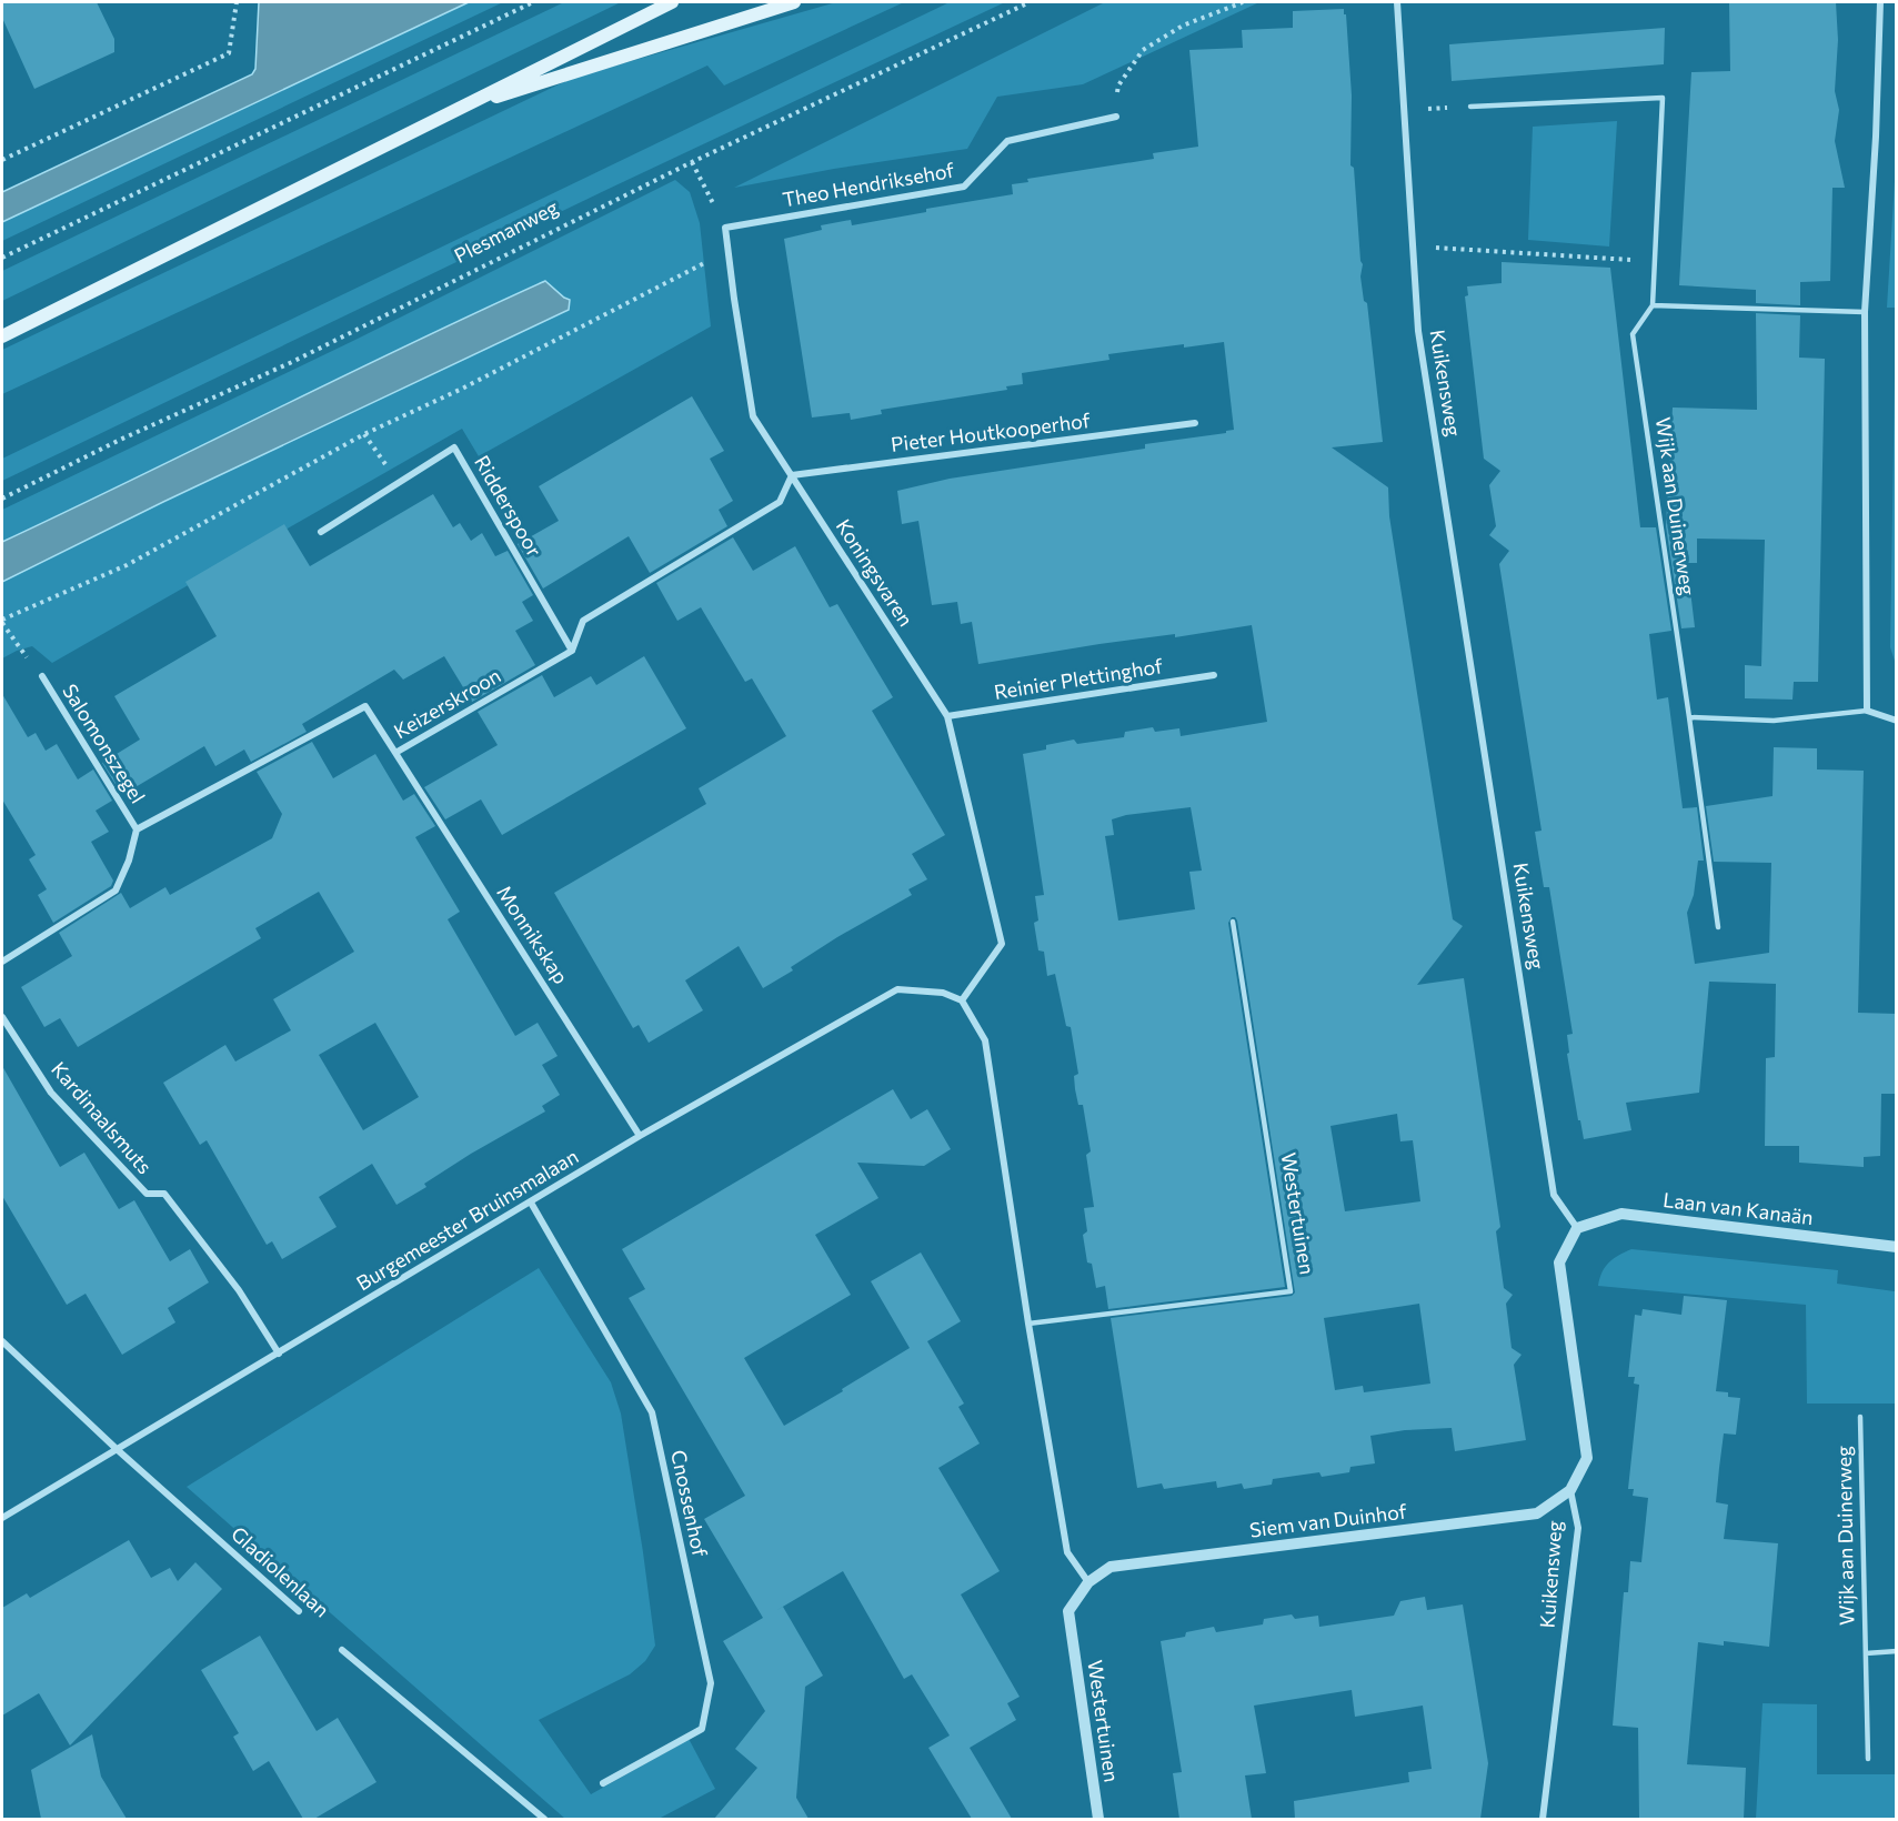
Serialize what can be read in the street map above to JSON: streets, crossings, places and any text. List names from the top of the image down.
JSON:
{
  "streets": {
    "street": [
      "Theo Hendriksehof",
      "Kuikensweg",
      "Pieter Houtkooperhof",
      "Ridderspoor",
      "Koningsvaren",
      "Reinier Plettinghof",
      "Keizerskroon",
      "Salomonszegel",
      "Monnikskap",
      "Kardinaalsmuts",
      "Laan van Kanaän",
      "Westertuinen",
      "Burgemeester Bruinsmalaan",
      "Cnossenhof",
      "Siem van Duinhof",
      "Gladiolenlaan"
    ],
    "lane": ["Wijk aan Duinerweg"],
    "path": ["Plesmanweg"]
  },
  "crossings": [
    ["Theo Hendriksehof", "Koningsvaren"],
    ["Kuikensweg", "Laan van Kanaän"],
    ["Kuikensweg", "Siem van Duinhof"],
    ["Pieter Houtkooperhof", "Koningsvaren"],
    ["Ridderspoor", "Keizerskroon"],
    ["Koningsvaren", "Reinier Plettinghof"],
    ["Koningsvaren", "Burgemeester Bruinsmalaan"],
    ["Keizerskroon", "Salomonszegel"],
    ["Keizerskroon", "Monnikskap"],
    ["Monnikskap", "Burgemeester Bruinsmalaan"],
    ["Kardinaalsmuts", "Burgemeester Bruinsmalaan"],
    ["Westertuinen", "Siem van Duinhof"],
    ["Burgemeester Bruinsmalaan", "Cnossenhof"],
    ["Burgemeester Bruinsmalaan", "Gladiolenlaan"]
  ]
}
